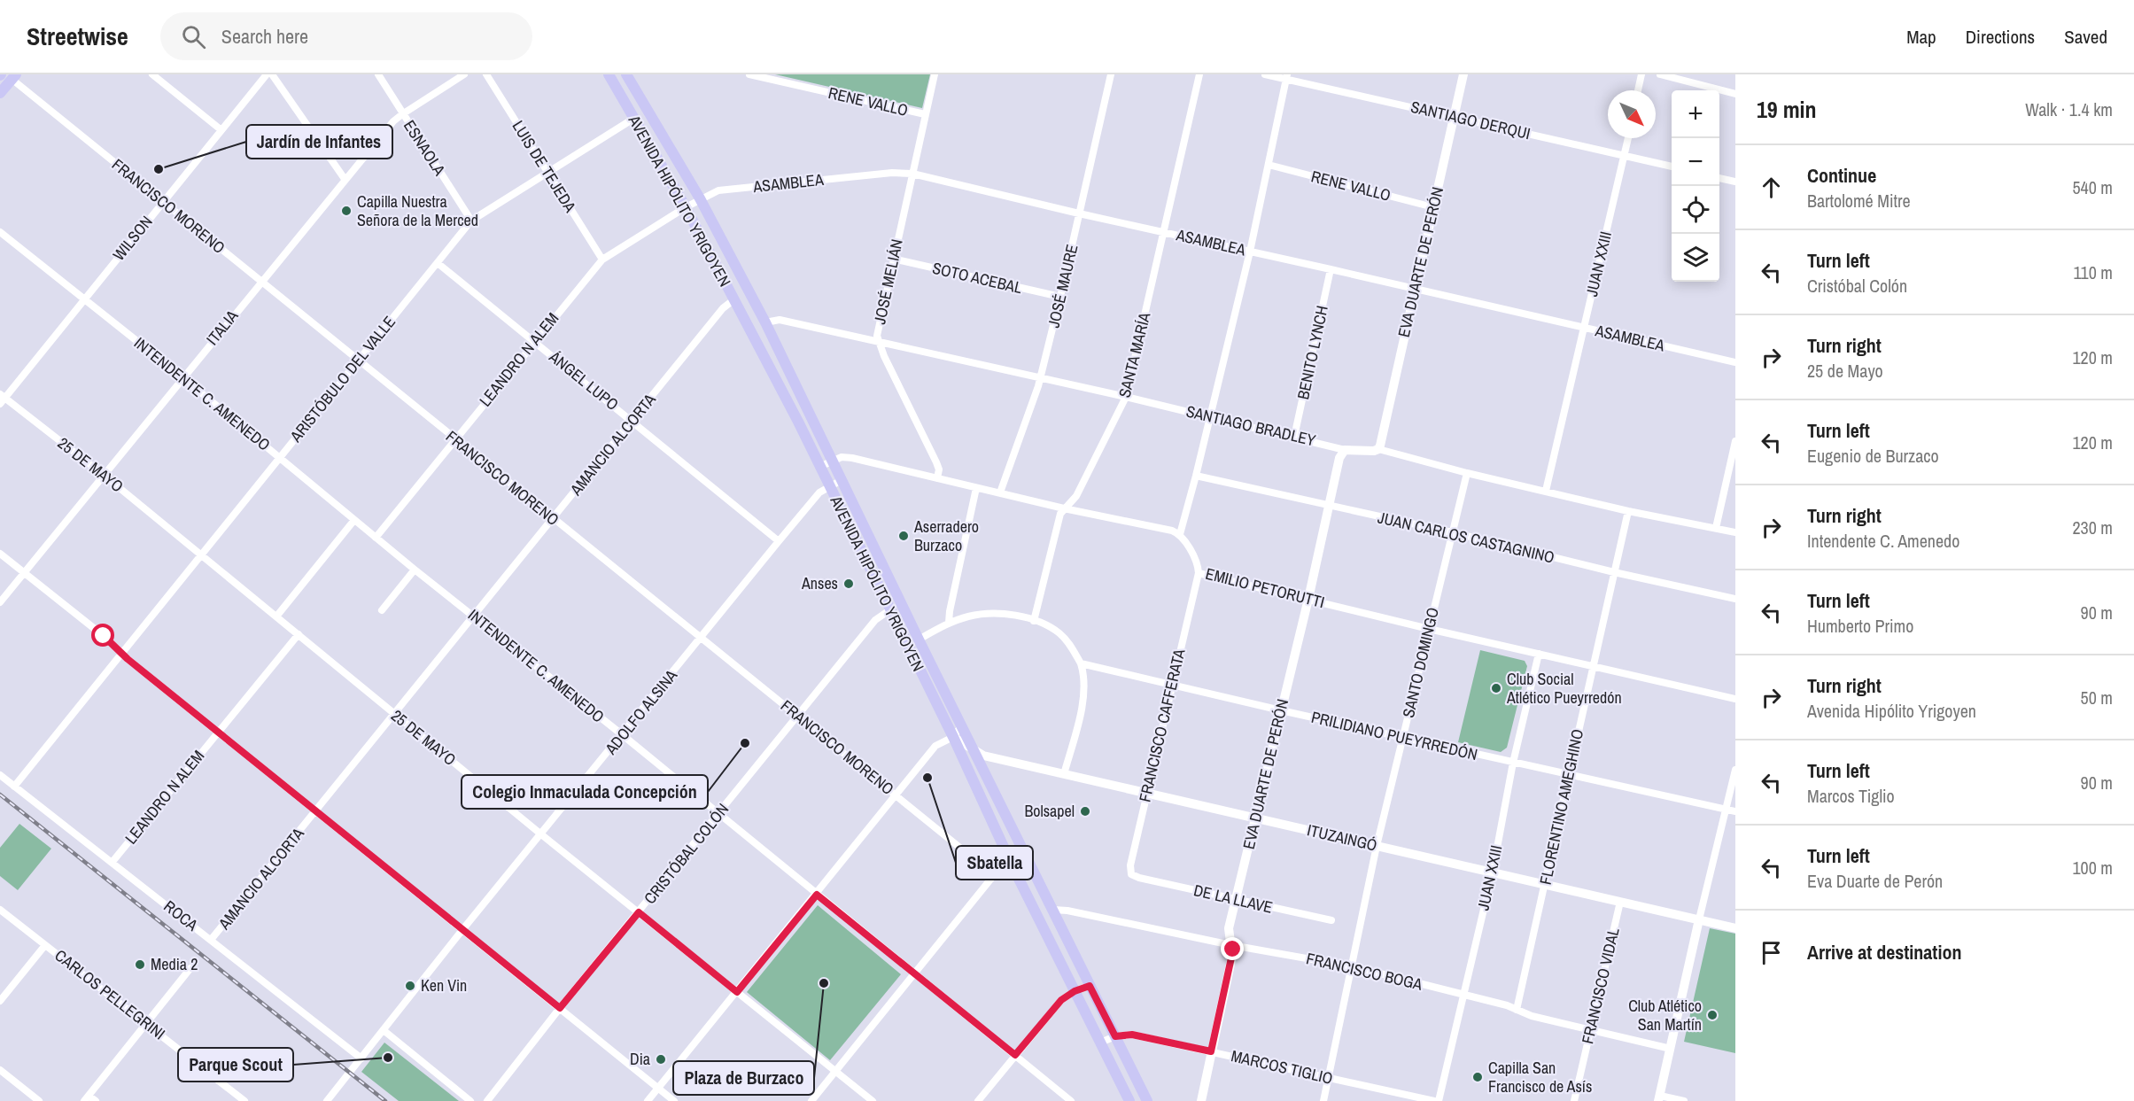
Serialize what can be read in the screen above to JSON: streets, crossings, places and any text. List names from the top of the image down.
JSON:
{
  "streets": {
    "main road": ["AVENIDA HIPÓLITO YRIGOYEN"],
    "street": [
      "RENE VALLO",
      "SANTIAGO DERQUI",
      "ESNAOLA",
      "LUIS DE TEJEDA",
      "ASAMBLEA",
      "FRANCISCO MORENO",
      "WILSON",
      "EVA DUARTE DE PERÓN",
      "JUAN XXIII",
      "SOTO ACEBAL",
      "JOSÉ MELIÁN",
      "JOSÉ MAURE",
      "ITALIA",
      "BENITO LYNCH",
      "SANTA MARÍA",
      "LEANDRO N ALEM",
      "ARISTÓBULO DEL VALLE",
      "ÁNGEL LUPO",
      "INTENDENTE C. AMENEDO",
      "SANTIAGO BRADLEY",
      "AMANCIO ALCORTA",
      "25 DE MAYO",
      "JUAN CARLOS CASTAGNINO",
      "EMILIO PETORUTTI",
      "SANTO DOMINGO",
      "ADOLFO ALSINA",
      "FRANCISCO CAFFERATA",
      "PRILIDIANO PUEYRREDÓN",
      "FLORENTINO AMEGHINO",
      "ITUZAINGÓ",
      "CRISTÓBAL COLÓN",
      "DE LA LLAVE",
      "ROCA",
      "FRANCISCO BOGA",
      "FRANCISCO VIDAL",
      "CARLOS PELLEGRINI",
      "MARCOS TIGLIO"
    ]
  },
  "crossings": [
    ["RENE VALLO", "EVA DUARTE DE PERÓN"],
    ["RENE VALLO", "JOSÉ MELIÁN"],
    ["SANTIAGO DERQUI", "EVA DUARTE DE PERÓN"],
    ["SANTIAGO DERQUI", "JUAN XXIII"],
    ["ESNAOLA", "ITALIA"],
    ["ESNAOLA", "ARISTÓBULO DEL VALLE"],
    ["LUIS DE TEJEDA", "LEANDRO N ALEM"],
    ["LUIS DE TEJEDA", "ARISTÓBULO DEL VALLE"],
    ["ASAMBLEA", "AVENIDA HIPÓLITO YRIGOYEN"],
    ["ASAMBLEA", "EVA DUARTE DE PERÓN"],
    ["ASAMBLEA", "JUAN XXIII"],
    ["ASAMBLEA", "JOSÉ MELIÁN"],
    ["ASAMBLEA", "JOSÉ MAURE"],
    ["ASAMBLEA", "BENITO LYNCH"],
    ["ASAMBLEA", "SANTA MARÍA"],
    ["ASAMBLEA", "LEANDRO N ALEM"],
    ["AVENIDA HIPÓLITO YRIGOYEN", "LEANDRO N ALEM"],
    ["AVENIDA HIPÓLITO YRIGOYEN", "ARISTÓBULO DEL VALLE"],
    ["AVENIDA HIPÓLITO YRIGOYEN", "SANTIAGO BRADLEY"],
    ["AVENIDA HIPÓLITO YRIGOYEN", "AMANCIO ALCORTA"],
    ["AVENIDA HIPÓLITO YRIGOYEN", "ADOLFO ALSINA"],
    ["AVENIDA HIPÓLITO YRIGOYEN", "ITUZAINGÓ"],
    ["AVENIDA HIPÓLITO YRIGOYEN", "CRISTÓBAL COLÓN"],
    ["AVENIDA HIPÓLITO YRIGOYEN", "FRANCISCO BOGA"],
    ["AVENIDA HIPÓLITO YRIGOYEN", "MARCOS TIGLIO"],
    ["FRANCISCO MORENO", "WILSON"],
    ["FRANCISCO MORENO", "ITALIA"],
    ["FRANCISCO MORENO", "LEANDRO N ALEM"],
    ["FRANCISCO MORENO", "ARISTÓBULO DEL VALLE"],
    ["FRANCISCO MORENO", "AMANCIO ALCORTA"],
    ["FRANCISCO MORENO", "ADOLFO ALSINA"],
    ["FRANCISCO MORENO", "CRISTÓBAL COLÓN"],
    ["WILSON", "INTENDENTE C. AMENEDO"],
    ["WILSON", "25 DE MAYO"],
    ["EVA DUARTE DE PERÓN", "SANTIAGO BRADLEY"],
    ["EVA DUARTE DE PERÓN", "JUAN CARLOS CASTAGNINO"],
    ["EVA DUARTE DE PERÓN", "EMILIO PETORUTTI"],
    ["EVA DUARTE DE PERÓN", "PRILIDIANO PUEYRREDÓN"],
    ["EVA DUARTE DE PERÓN", "ITUZAINGÓ"],
    ["EVA DUARTE DE PERÓN", "DE LA LLAVE"],
    ["EVA DUARTE DE PERÓN", "FRANCISCO BOGA"],
    ["EVA DUARTE DE PERÓN", "MARCOS TIGLIO"],
    ["JUAN XXIII", "SANTIAGO BRADLEY"],
    ["JUAN XXIII", "EMILIO PETORUTTI"],
    ["JUAN XXIII", "PRILIDIANO PUEYRREDÓN"],
    ["JUAN XXIII", "ITUZAINGÓ"],
    ["JUAN XXIII", "FRANCISCO BOGA"],
    ["SOTO ACEBAL", "JOSÉ MELIÁN"],
    ["SOTO ACEBAL", "JOSÉ MAURE"],
    ["JOSÉ MELIÁN", "SANTIAGO BRADLEY"],
    ["JOSÉ MAURE", "SANTIAGO BRADLEY"],
    ["ITALIA", "INTENDENTE C. AMENEDO"],
    ["ITALIA", "25 DE MAYO"],
    ["BENITO LYNCH", "SANTIAGO BRADLEY"],
    ["SANTA MARÍA", "SANTIAGO BRADLEY"],
    ["LEANDRO N ALEM", "ÁNGEL LUPO"],
    ["LEANDRO N ALEM", "INTENDENTE C. AMENEDO"],
    ["LEANDRO N ALEM", "25 DE MAYO"],
    ["LEANDRO N ALEM", "ROCA"],
    ["ARISTÓBULO DEL VALLE", "ÁNGEL LUPO"],
    ["ARISTÓBULO DEL VALLE", "INTENDENTE C. AMENEDO"],
    ["ARISTÓBULO DEL VALLE", "25 DE MAYO"],
    ["ARISTÓBULO DEL VALLE", "ROCA"],
    ["ÁNGEL LUPO", "AMANCIO ALCORTA"],
    ["ÁNGEL LUPO", "ADOLFO ALSINA"],
    ["INTENDENTE C. AMENEDO", "AMANCIO ALCORTA"],
    ["INTENDENTE C. AMENEDO", "ADOLFO ALSINA"],
    ["INTENDENTE C. AMENEDO", "CRISTÓBAL COLÓN"],
    ["SANTIAGO BRADLEY", "SANTO DOMINGO"],
    ["SANTIAGO BRADLEY", "FLORENTINO AMEGHINO"],
    ["AMANCIO ALCORTA", "25 DE MAYO"],
    ["AMANCIO ALCORTA", "ROCA"],
    ["25 DE MAYO", "ADOLFO ALSINA"],
    ["25 DE MAYO", "CRISTÓBAL COLÓN"],
    ["JUAN CARLOS CASTAGNINO", "SANTO DOMINGO"],
    ["JUAN CARLOS CASTAGNINO", "FLORENTINO AMEGHINO"],
    ["EMILIO PETORUTTI", "SANTO DOMINGO"],
    ["EMILIO PETORUTTI", "FRANCISCO CAFFERATA"],
    ["EMILIO PETORUTTI", "FLORENTINO AMEGHINO"],
    ["SANTO DOMINGO", "PRILIDIANO PUEYRREDÓN"],
    ["SANTO DOMINGO", "ITUZAINGÓ"],
    ["SANTO DOMINGO", "FRANCISCO BOGA"],
    ["SANTO DOMINGO", "MARCOS TIGLIO"],
    ["ADOLFO ALSINA", "ROCA"],
    ["FRANCISCO CAFFERATA", "PRILIDIANO PUEYRREDÓN"],
    ["FRANCISCO CAFFERATA", "ITUZAINGÓ"],
    ["FRANCISCO CAFFERATA", "DE LA LLAVE"],
    ["PRILIDIANO PUEYRREDÓN", "FLORENTINO AMEGHINO"],
    ["FLORENTINO AMEGHINO", "ITUZAINGÓ"],
    ["FLORENTINO AMEGHINO", "FRANCISCO BOGA"],
    ["ITUZAINGÓ", "FRANCISCO VIDAL"],
    ["FRANCISCO BOGA", "FRANCISCO VIDAL"]
  ],
  "places": [
    "Jardín de Infantes",
    "Capilla Nuestra Señora de la Merced",
    "Aserradero Burzaco",
    "Anses",
    "Club Social Atlético Pueyrredón",
    "Colegio Inmaculada Concepción",
    "Sbatella",
    "Bolsapel",
    "Media 2",
    "Plaza de Burzaco",
    "Ken Vin",
    "Club Atlético San Martín",
    "Parque Scout",
    "Dia",
    "Capilla San Francisco de Asís"
  ],
  "north": "bottom right",
  "page": {
    "header": "Streetwise",
    "search": "Search here",
    "nav": ["Map", "Directions", "Saved"],
    "heading": ["19 min", "Walk · 1.4 km"],
    "map_buttons": ["+", "−"],
    "list": [
      ["Continue", "Bartolomé Mitre", "540 m"],
      ["Turn left", "Cristóbal Colón", "110 m"],
      ["Turn right", "25 de Mayo", "120 m"],
      ["Turn left", "Eugenio de Burzaco", "120 m"],
      ["Turn right", "Intendente C. Amenedo", "230 m"],
      ["Turn left", "Humberto Primo", "90 m"],
      ["Turn right", "Avenida Hipólito Yrigoyen", "50 m"],
      ["Turn left", "Marcos Tiglio", "90 m"],
      ["Turn left", "Eva Duarte de Perón", "100 m"],
      "Arrive at destination"
    ]
  }
}
